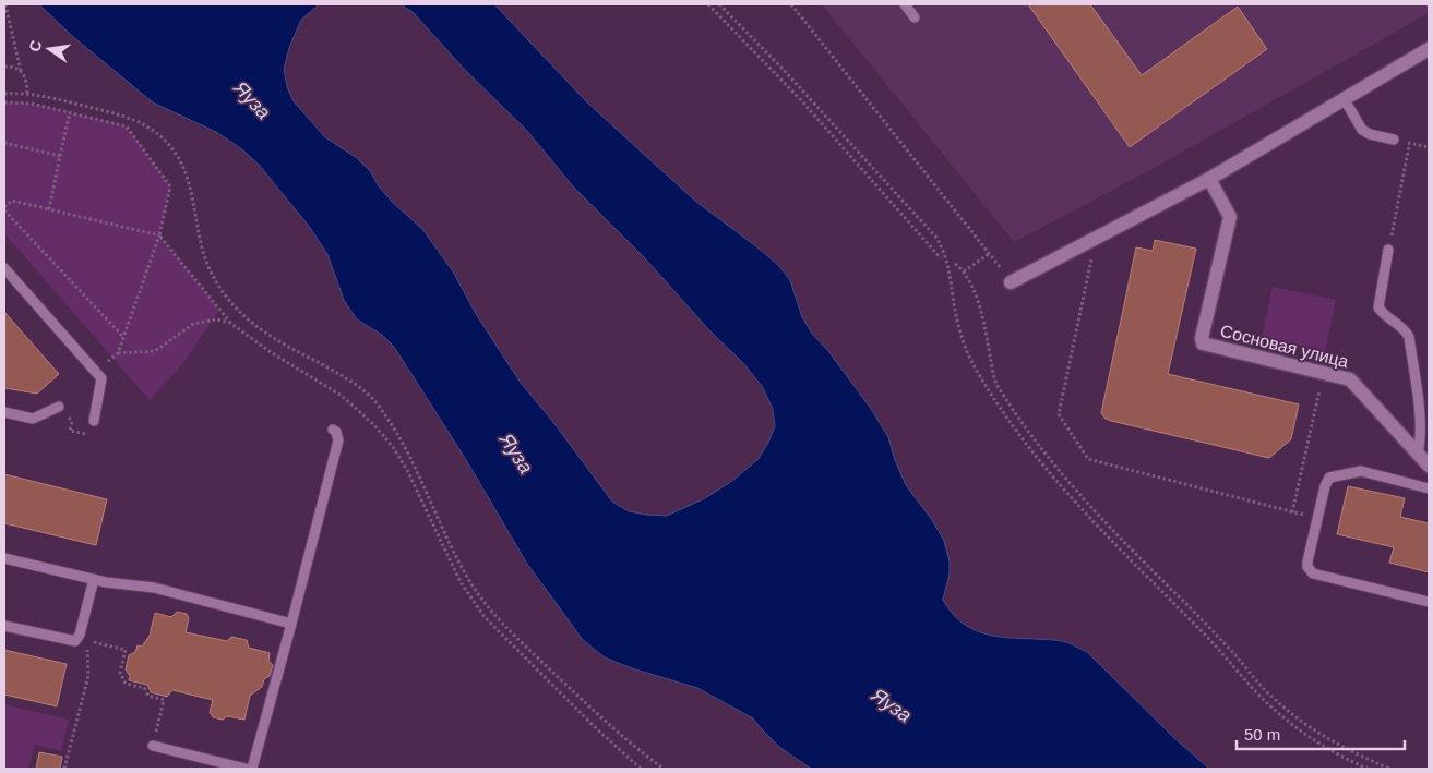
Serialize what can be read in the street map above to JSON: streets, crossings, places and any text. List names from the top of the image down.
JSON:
{
  "streets": {
    "street": ["Сосновая улица"]
  },
  "water": ["Яуза"],
  "scale_bar": "50 m",
  "north": "left"
}
